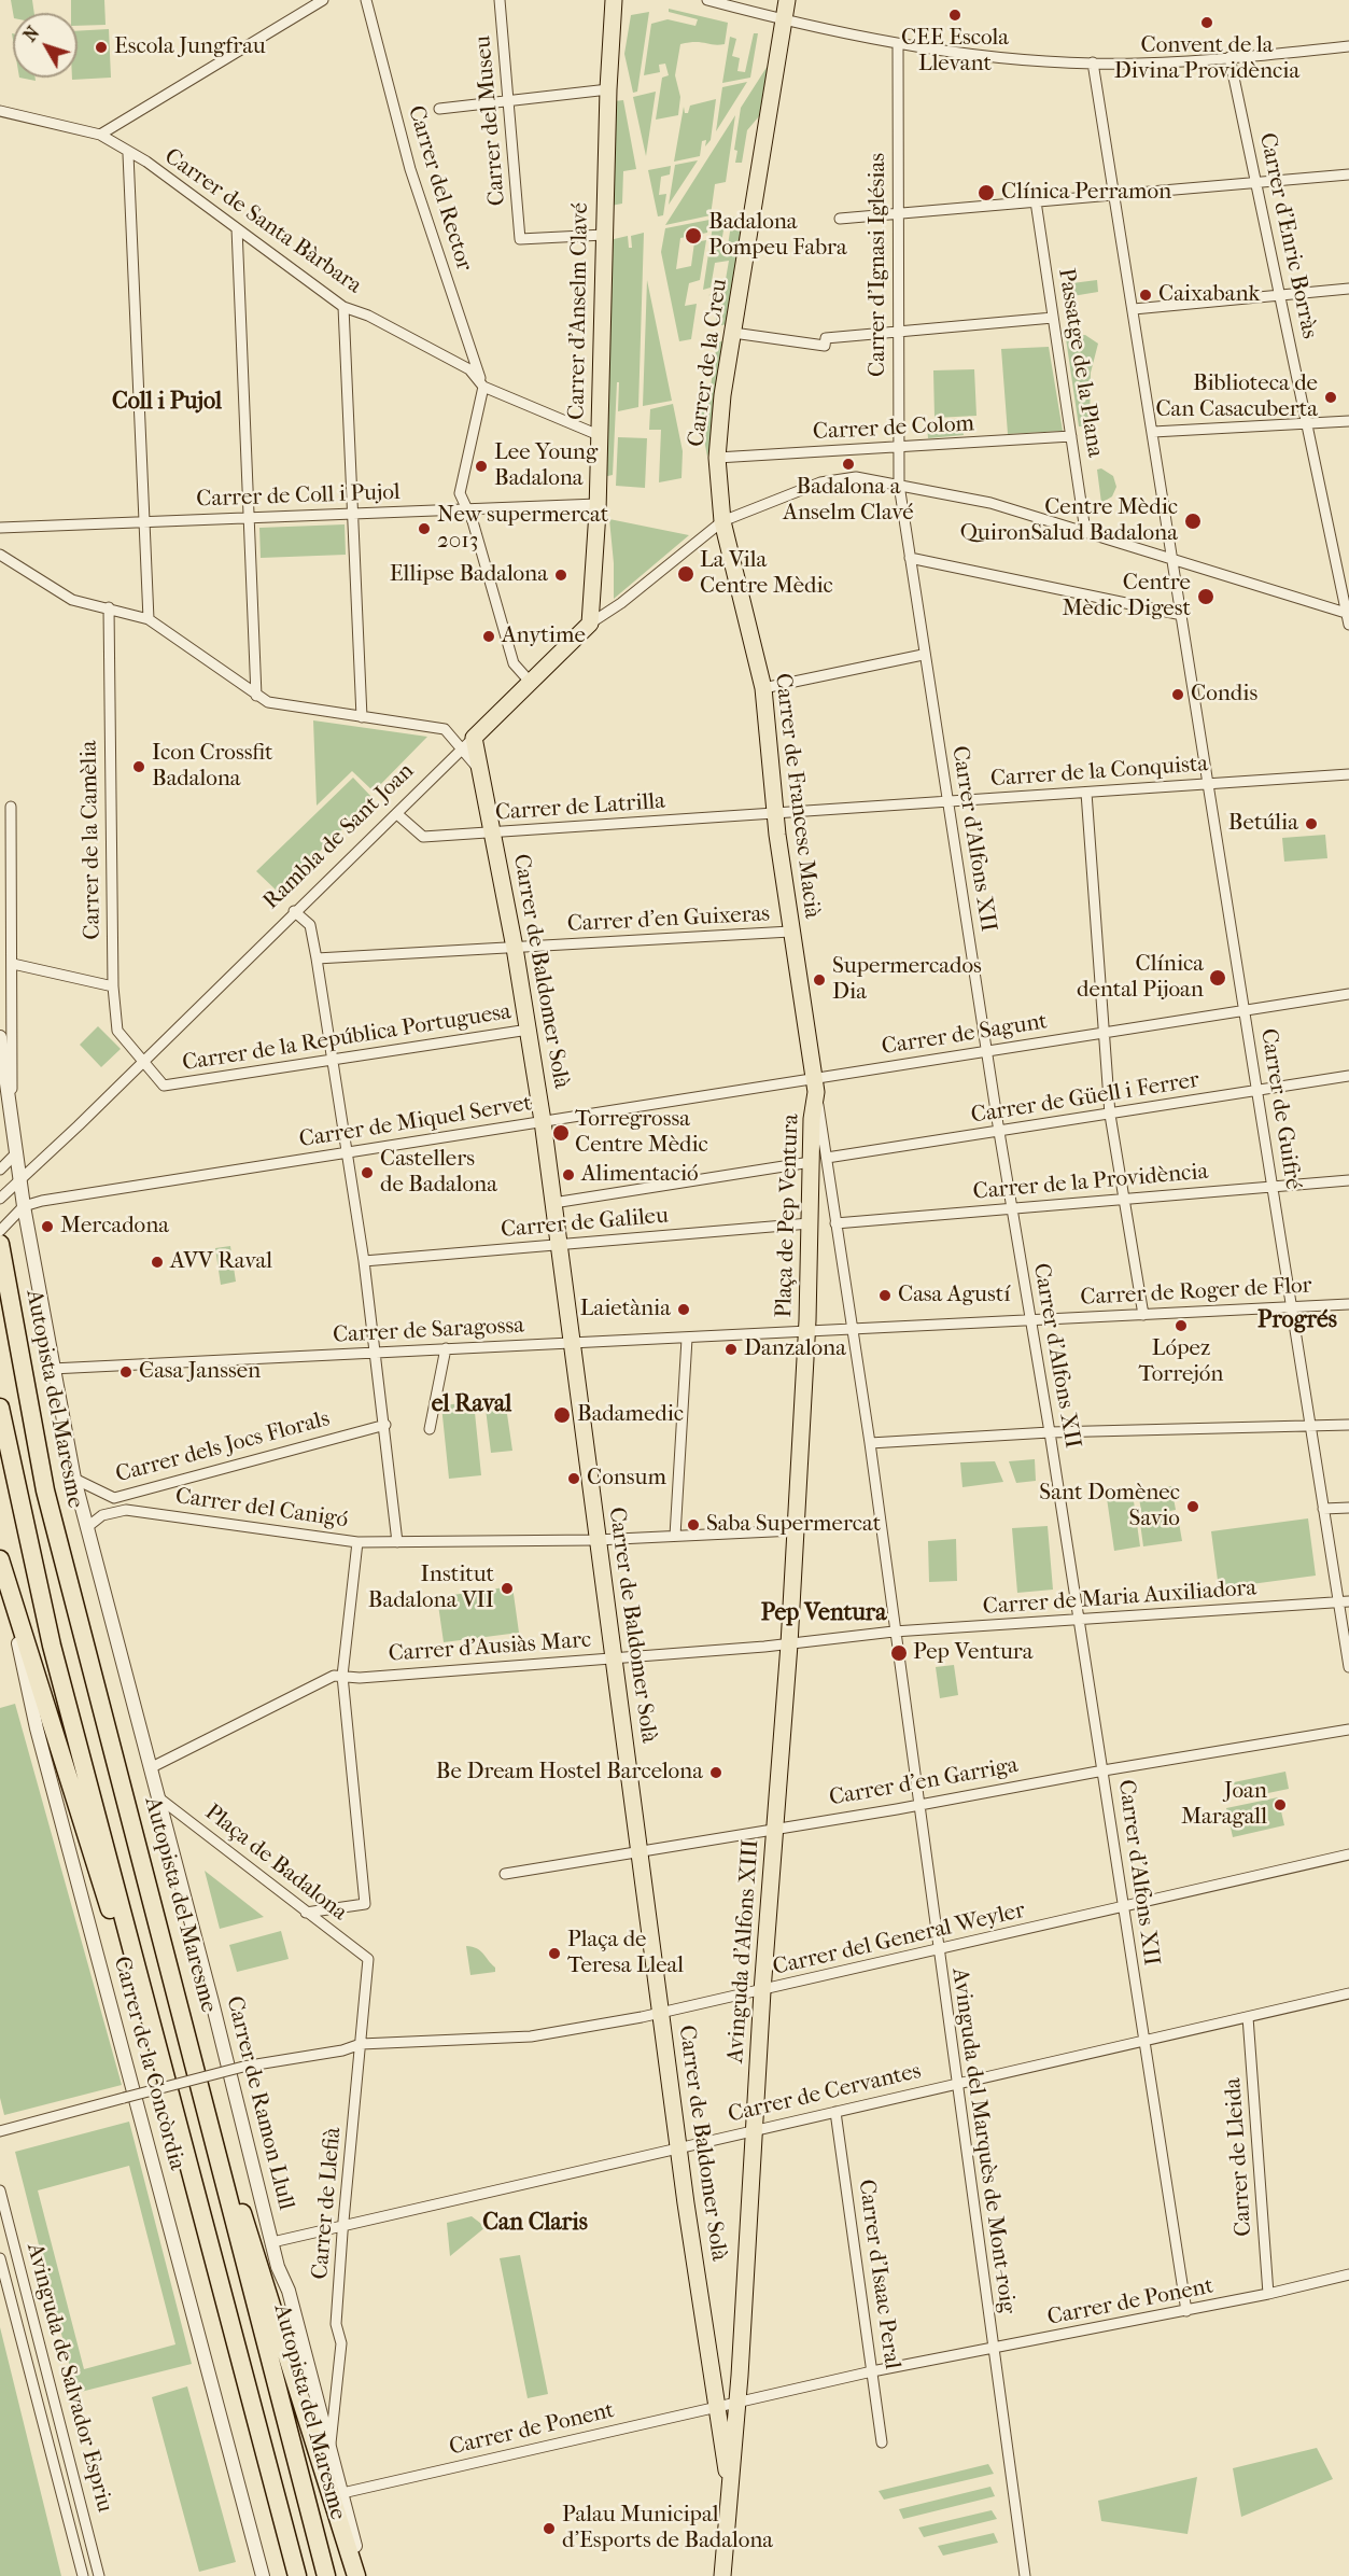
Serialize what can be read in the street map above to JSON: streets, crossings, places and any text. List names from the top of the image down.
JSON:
{
  "streets": {
    "highway": ["Autopista del Maresme"],
    "main road": [
      "Carrer d'Anselm Clavé",
      "Carrer de la Creu",
      "Carrer de Francesc Macià",
      "Rambla de Sant Joan",
      "Carrer de Baldomer Solà",
      "Plaça de Pep Ventura",
      "Avinguda d'Alfons XIII"
    ],
    "street": [
      "Carrer del Museu",
      "Carrer del Rector",
      "Carrer de Santa Bàrbara",
      "Carrer d'Enric Borràs",
      "Carrer d'Ignasi Iglésias",
      "Passatge de la Plana",
      "Carrer de Colom",
      "Carrer de Coll i Pujol",
      "Carrer de la Conquista",
      "Carrer de Latrilla",
      "Carrer d'Alfons XII",
      "Carrer de la Camèlia",
      "Carrer d'en Guixeras",
      "Carrer de Sagunt",
      "Carrer de la República Portuguesa",
      "Carrer de Güell i Ferrer",
      "Carrer de Guifré",
      "Carrer de Miquel Servet",
      "Carrer de la Providència",
      "Carrer de Galileu",
      "Carrer de Roger de Flor",
      "Carrer de Saragossa",
      "Carrer dels Jocs Florals",
      "Carrer del Canigó",
      "Carrer de Maria Auxiliadora",
      "Carrer d'Ausiàs Marc",
      "Carrer d'en Garriga",
      "Plaça de Badalona",
      "Carrer del General Weyler",
      "Carrer de la Concòrdia",
      "Carrer de Cervantes",
      "Carrer de Ramon Llull",
      "Avinguda del Marquès de Mont-roig",
      "Carrer de Lleida",
      "Carrer de Llefià",
      "Carrer d'Isaac Peral",
      "Carrer de Ponent",
      "Avinguda de Salvador Espriu"
    ]
  },
  "crossings": [
    ["Carrer del Museu", "Carrer d'Anselm Clavé"],
    ["Carrer del Rector", "Carrer de Santa Bàrbara"],
    ["Carrer de Santa Bàrbara", "Carrer d'Anselm Clavé"],
    ["Carrer d'Enric Borràs", "Rambla de Sant Joan"],
    ["Carrer d'Ignasi Iglésias", "Carrer de Colom"],
    ["Carrer d'Ignasi Iglésias", "Rambla de Sant Joan"],
    ["Carrer d'Ignasi Iglésias", "Carrer d'Alfons XII"],
    ["Carrer d'Anselm Clavé", "Carrer de Coll i Pujol"],
    ["Carrer d'Anselm Clavé", "Rambla de Sant Joan"],
    ["Carrer de la Creu", "Carrer de Colom"],
    ["Carrer de la Creu", "Carrer de Francesc Macià"],
    ["Carrer de la Creu", "Rambla de Sant Joan"],
    ["Passatge de la Plana", "Carrer de Colom"],
    ["Passatge de la Plana", "Rambla de Sant Joan"],
    ["Carrer de la Conquista", "Carrer de Francesc Macià"],
    ["Carrer de la Conquista", "Carrer de Latrilla"],
    ["Carrer de la Conquista", "Carrer d'Alfons XII"],
    ["Carrer de la Conquista", "Carrer de Guifré"],
    ["Carrer de Francesc Macià", "Carrer de Latrilla"],
    ["Carrer de Francesc Macià", "Rambla de Sant Joan"],
    ["Carrer de Francesc Macià", "Carrer d'en Guixeras"],
    ["Carrer de Francesc Macià", "Carrer de Sagunt"],
    ["Carrer de Francesc Macià", "Carrer de Miquel Servet"],
    ["Carrer de Francesc Macià", "Plaça de Pep Ventura"],
    ["Carrer de Latrilla", "Rambla de Sant Joan"],
    ["Carrer de Latrilla", "Carrer de Baldomer Solà"],
    ["Rambla de Sant Joan", "Carrer d'Alfons XII"],
    ["Rambla de Sant Joan", "Carrer de la Camèlia"],
    ["Rambla de Sant Joan", "Carrer de Baldomer Solà"],
    ["Rambla de Sant Joan", "Carrer de la República Portuguesa"],
    ["Rambla de Sant Joan", "Carrer de Guifré"],
    ["Rambla de Sant Joan", "Carrer de Ramon Llull"],
    ["Carrer d'Alfons XII", "Carrer de Sagunt"],
    ["Carrer d'Alfons XII", "Carrer de Güell i Ferrer"],
    ["Carrer d'Alfons XII", "Carrer de la Providència"],
    ["Carrer d'Alfons XII", "Carrer de Roger de Flor"],
    ["Carrer d'Alfons XII", "Carrer de Maria Auxiliadora"],
    ["Carrer d'Alfons XII", "Carrer d'en Garriga"],
    ["Carrer d'Alfons XII", "Carrer del General Weyler"],
    ["Carrer d'Alfons XII", "Carrer de Cervantes"],
    ["Carrer d'Alfons XII", "Carrer de Ponent"],
    ["Carrer de la Camèlia", "Carrer de la República Portuguesa"],
    ["Carrer d'en Guixeras", "Carrer de Baldomer Solà"],
    ["Carrer de Baldomer Solà", "Carrer de la República Portuguesa"],
    ["Carrer de Baldomer Solà", "Carrer de Güell i Ferrer"],
    ["Carrer de Baldomer Solà", "Carrer de Miquel Servet"],
    ["Carrer de Baldomer Solà", "Carrer de Galileu"],
    ["Carrer de Baldomer Solà", "Carrer de Saragossa"],
    ["Carrer de Baldomer Solà", "Carrer del Canigó"],
    ["Carrer de Baldomer Solà", "Carrer d'Ausiàs Marc"],
    ["Carrer de Baldomer Solà", "Carrer d'en Garriga"],
    ["Carrer de Baldomer Solà", "Carrer del General Weyler"],
    ["Carrer de Baldomer Solà", "Avinguda d'Alfons XIII"],
    ["Carrer de Baldomer Solà", "Carrer de Cervantes"],
    ["Carrer de Baldomer Solà", "Carrer de Ponent"],
    ["Carrer de Sagunt", "Carrer de Guifré"],
    ["Carrer de Sagunt", "Carrer de Miquel Servet"],
    ["Carrer de Sagunt", "Plaça de Pep Ventura"],
    ["Carrer de Güell i Ferrer", "Carrer de Guifré"],
    ["Carrer de Güell i Ferrer", "Plaça de Pep Ventura"],
    ["Carrer de Guifré", "Carrer de la Providència"],
    ["Carrer de Guifré", "Carrer de Roger de Flor"],
    ["Carrer de Guifré", "Carrer de Maria Auxiliadora"],
    ["Carrer de Miquel Servet", "Plaça de Pep Ventura"],
    ["Carrer de Miquel Servet", "Carrer de Ramon Llull"],
    ["Carrer de la Providència", "Plaça de Pep Ventura"],
    ["Plaça de Pep Ventura", "Carrer de Galileu"],
    ["Plaça de Pep Ventura", "Carrer de Roger de Flor"],
    ["Plaça de Pep Ventura", "Carrer de Saragossa"],
    ["Plaça de Pep Ventura", "Avinguda d'Alfons XIII"],
    ["Plaça de Pep Ventura", "Avinguda del Marquès de Mont-roig"],
    ["Carrer de Roger de Flor", "Avinguda del Marquès de Mont-roig"],
    ["Carrer de Saragossa", "Avinguda d'Alfons XIII"],
    ["Carrer de Saragossa", "Carrer de Ramon Llull"],
    ["Carrer dels Jocs Florals", "Carrer de Ramon Llull"],
    ["Carrer del Canigó", "Avinguda d'Alfons XIII"],
    ["Carrer del Canigó", "Carrer de Ramon Llull"],
    ["Carrer de Maria Auxiliadora", "Carrer d'Ausiàs Marc"],
    ["Carrer de Maria Auxiliadora", "Avinguda del Marquès de Mont-roig"],
    ["Carrer d'Ausiàs Marc", "Avinguda d'Alfons XIII"],
    ["Carrer d'Ausiàs Marc", "Carrer de Ramon Llull"],
    ["Carrer d'Ausiàs Marc", "Avinguda del Marquès de Mont-roig"],
    ["Carrer d'en Garriga", "Avinguda d'Alfons XIII"],
    ["Carrer d'en Garriga", "Avinguda del Marquès de Mont-roig"],
    ["Plaça de Badalona", "Carrer de Ramon Llull"],
    ["Plaça de Badalona", "Carrer de Llefià"],
    ["Carrer del General Weyler", "Avinguda d'Alfons XIII"],
    ["Carrer del General Weyler", "Avinguda del Marquès de Mont-roig"],
    ["Carrer del General Weyler", "Carrer de Llefià"],
    ["Avinguda d'Alfons XIII", "Carrer de Cervantes"],
    ["Avinguda d'Alfons XIII", "Carrer de Ponent"],
    ["Carrer de Cervantes", "Carrer de Ramon Llull"],
    ["Carrer de Cervantes", "Avinguda del Marquès de Mont-roig"],
    ["Carrer de Cervantes", "Carrer de Lleida"],
    ["Carrer de Cervantes", "Carrer de Llefià"],
    ["Carrer de Cervantes", "Carrer d'Isaac Peral"],
    ["Carrer de Ramon Llull", "Carrer de Llefià"],
    ["Carrer de Ramon Llull", "Carrer de Ponent"],
    ["Avinguda del Marquès de Mont-roig", "Carrer de Ponent"],
    ["Carrer de Lleida", "Carrer de Ponent"],
    ["Carrer d'Isaac Peral", "Carrer de Ponent"]
  ],
  "districts": [
    "Coll i Pujol",
    "Progrés",
    "el Raval",
    "Pep Ventura",
    "Can Claris"
  ],
  "places": [
    "CEE Escola Llevant",
    "Convent de la Divina Providència",
    "Escola Jungfrau",
    "Clínica Perramon",
    "Badalona Pompeu Fabra",
    "Caixabank",
    "Biblioteca de Can Casacuberta",
    "Badalona a Anselm Clavé",
    "Lee Young Badalona",
    "Centre Mèdic QuironSalud Badalona",
    "New supermercat 2013",
    "La Vila Centre Mèdic",
    "Ellipse Badalona",
    "Centre Mèdic Digest",
    "Anytime",
    "Condis",
    "Icon Crossfit Badalona",
    "Betúlia",
    "Clínica dental Pijoan",
    "Supermercados Dia",
    "Torregrossa Centre Mèdic",
    "Castellers de Badalona",
    "Alimentació",
    "Mercadona",
    "AVV Raval",
    "Casa Agustí",
    "Laietània",
    "López Torrejón",
    "Danzalona",
    "Casa Janssen",
    "Badamedic",
    "Consum",
    "Sant Domènec Savio",
    "Saba Supermercat",
    "Institut Badalona VII",
    "Pep Ventura",
    "Be Dream Hostel Barcelona",
    "Joan Maragall",
    "Plaça de Teresa Lleal",
    "Palau Municipal d'Esports de Badalona"
  ],
  "north": "top left"
}
